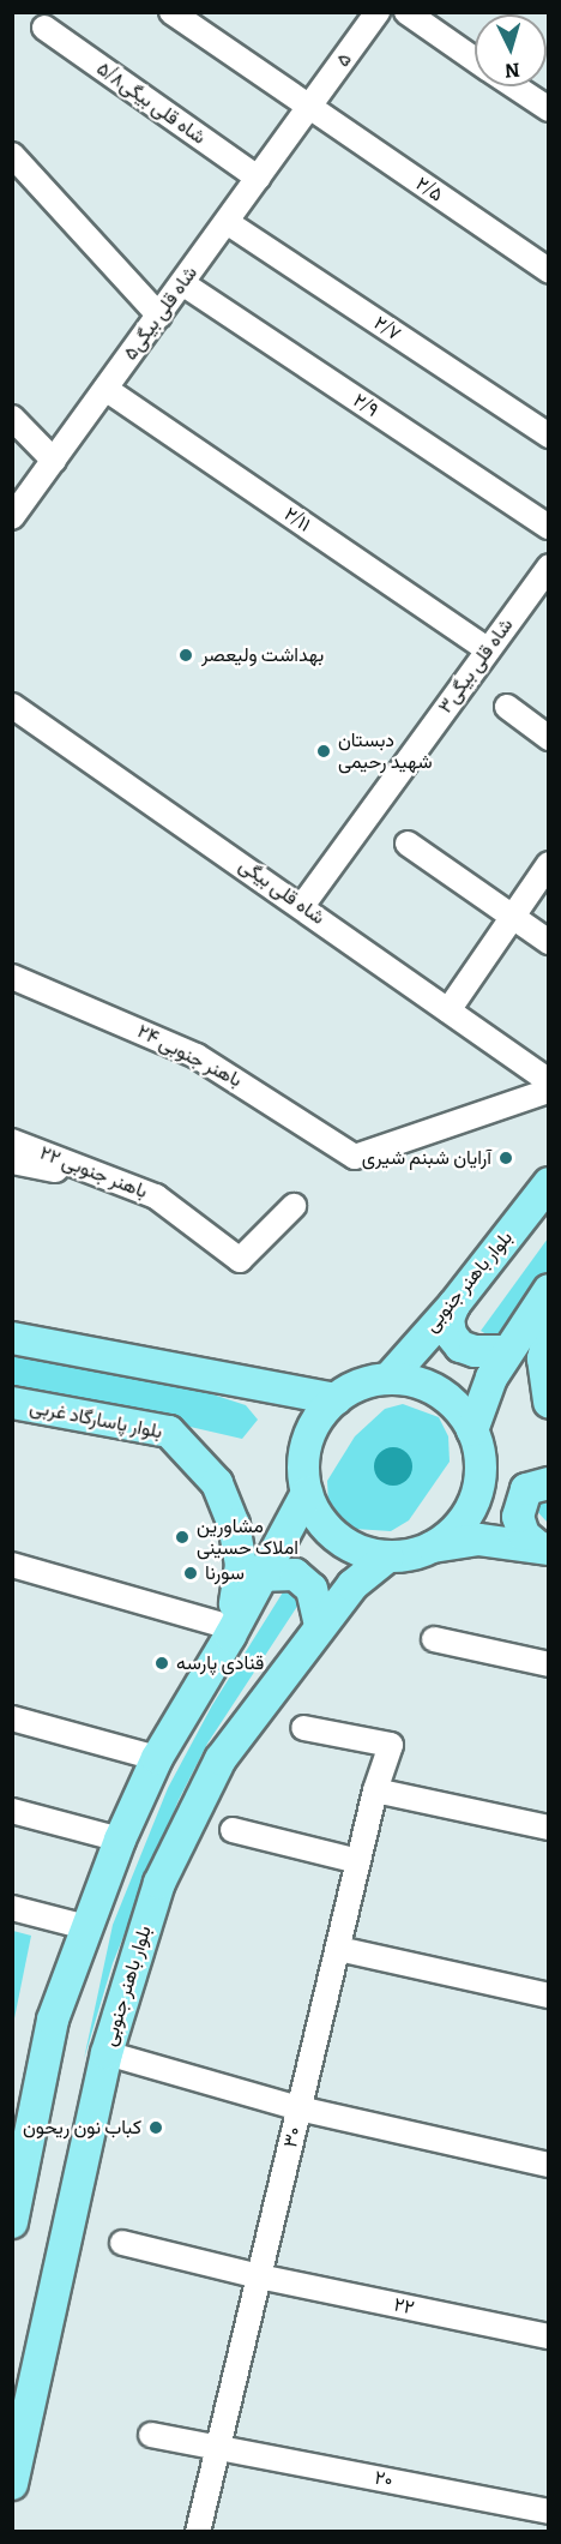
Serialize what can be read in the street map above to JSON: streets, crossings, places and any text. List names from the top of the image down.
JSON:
{
  "streets": {
    "main road": ["بلوار باهنر جنوبی", "بلوار پاسارگاد غربی"],
    "street": [
      "۵",
      "شاه قلی بیگی۵/۸",
      "۲/۵",
      "شاه قلی بیگی۵",
      "۲/۷",
      "۲/۹",
      "۲/۱۱",
      "شاه قلی بیگی۳",
      "شاه قلی بیگی",
      "۲۴ باهنر جنوبی",
      "۲۲ باهنر جنوبی",
      "۳۰",
      "۲۲",
      "۲۰"
    ]
  },
  "crossings": [
    ["۵", "۲/۵"],
    ["۵", "شاه قلی بیگی۵"],
    ["شاه قلی بیگی۵/۸", "شاه قلی بیگی۵"],
    ["۲/۵", "شاه قلی بیگی۵"],
    ["شاه قلی بیگی۵", "۲/۷"],
    ["شاه قلی بیگی۵", "۲/۹"],
    ["شاه قلی بیگی۵", "۲/۱۱"],
    ["۲/۱۱", "شاه قلی بیگی۳"],
    ["شاه قلی بیگی۳", "شاه قلی بیگی"],
    ["۳۰", "۲۲"],
    ["۳۰", "۲۰"]
  ],
  "places": [
    "بهداشت ولیعصر",
    "دبستان شهید رحیمی",
    "آرایان شبنم شیری",
    "مشاورین املاک حسینی",
    "سورنا",
    "قنادی پارسه",
    "کباب نون ریحون"
  ],
  "north": "bottom"
}
